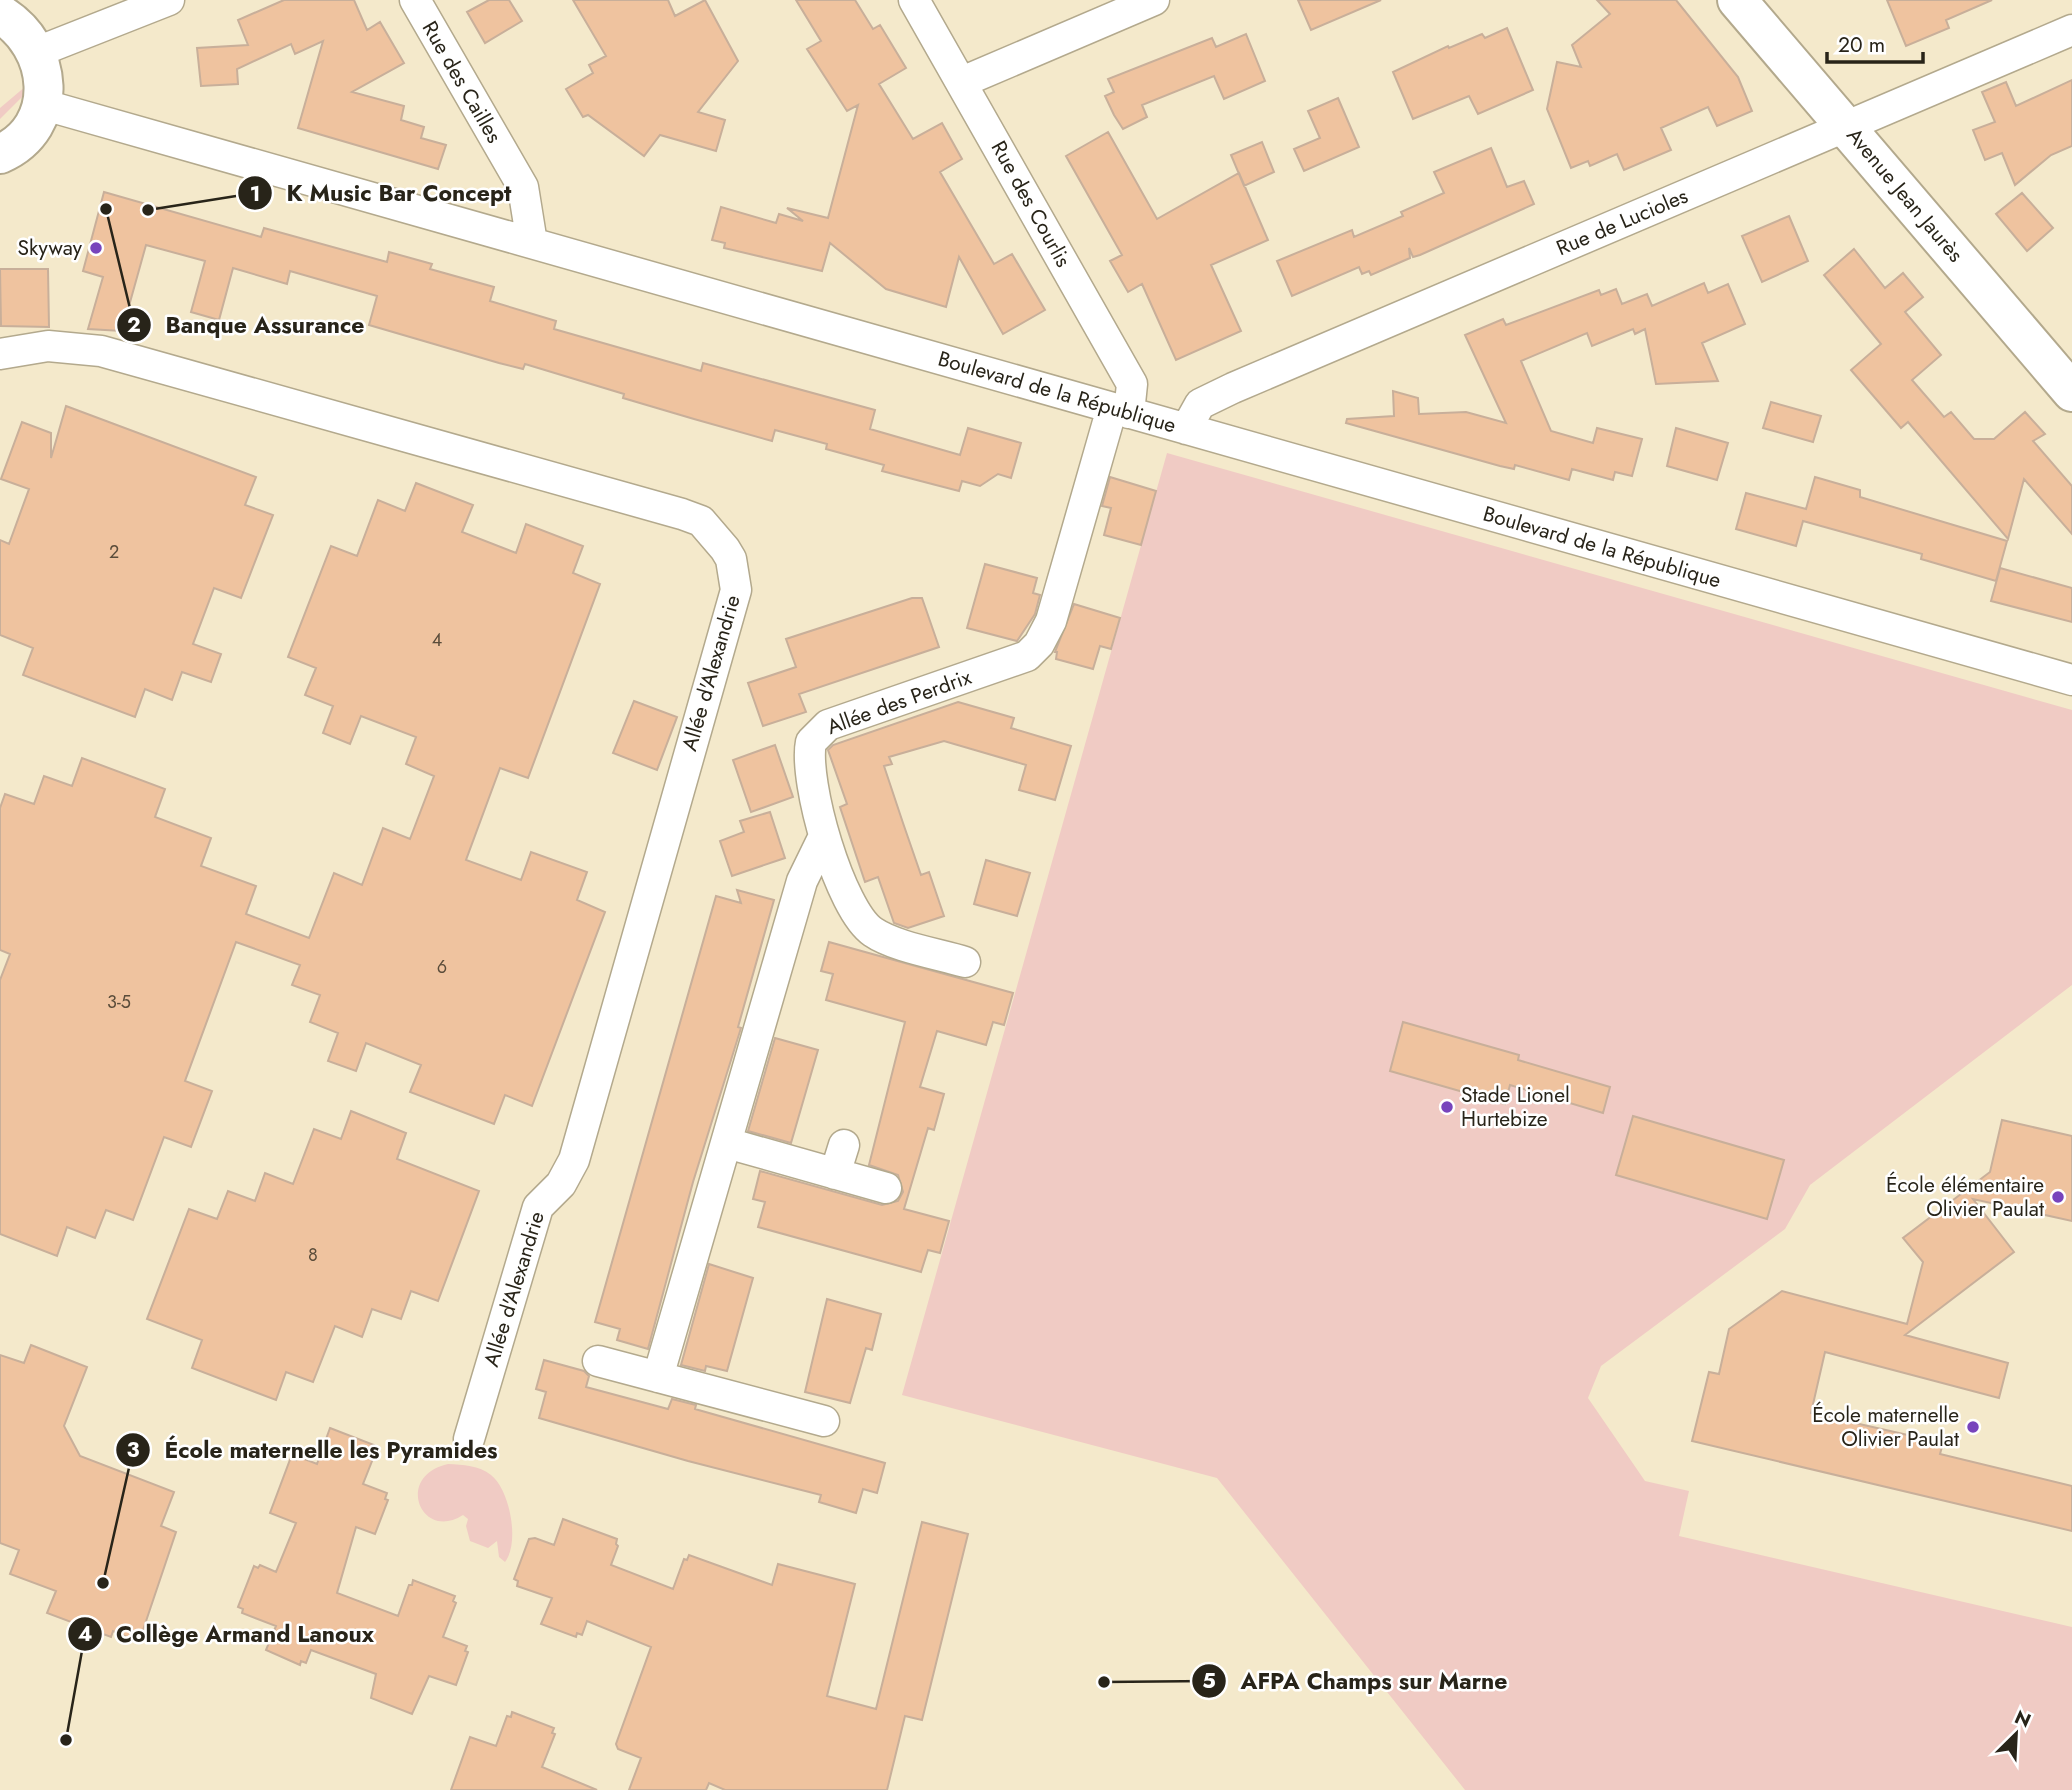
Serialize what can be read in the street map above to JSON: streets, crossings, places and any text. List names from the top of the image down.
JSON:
{
  "streets": {
    "main road": ["Avenue Jean Jaurès"],
    "street": [
      "Rue des Cailles",
      "Rue des Courlis",
      "Rue de Lucioles",
      "Boulevard de la République",
      "Allée d'Alexandrie",
      "Allée des Perdrix"
    ]
  },
  "crossings": [
    ["Rue des Cailles", "Boulevard de la République"],
    ["Avenue Jean Jaurès", "Rue de Lucioles"],
    ["Rue des Courlis", "Boulevard de la République"],
    ["Rue des Courlis", "Allée des Perdrix"],
    ["Rue de Lucioles", "Boulevard de la République"],
    ["Boulevard de la République", "Allée des Perdrix"]
  ],
  "places": [
    "Banque Assurance",
    "K Music Bar Concept",
    "Skyway",
    "Stade Lionel Hurtebize",
    "École élémentaire Olivier Paulat",
    "École maternelle Olivier Paulat",
    "École maternelle les Pyramides",
    "AFPA Champs sur Marne",
    "Collège Armand Lanoux"
  ],
  "house_numbers": [
    "2",
    "4",
    "6",
    "3-5",
    "8"
  ],
  "scale_bar": "20 m",
  "north": "top right"
}
